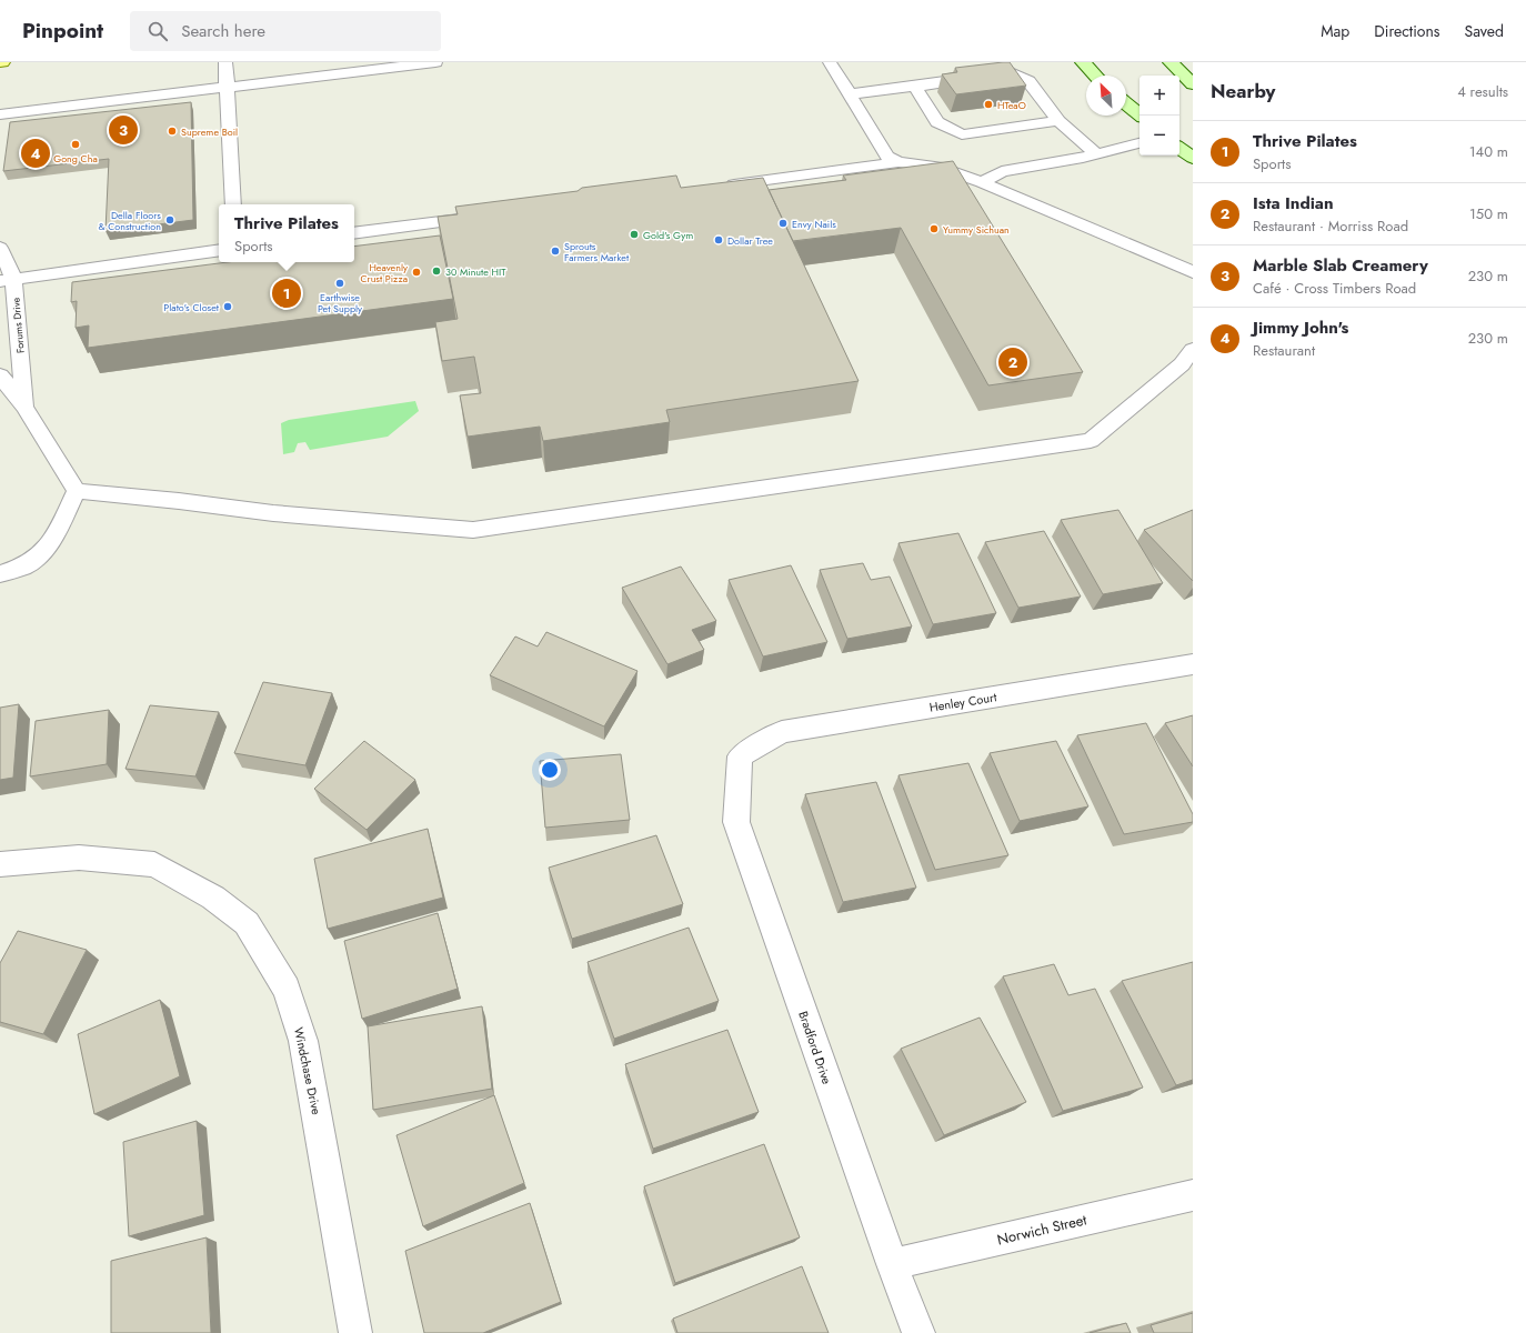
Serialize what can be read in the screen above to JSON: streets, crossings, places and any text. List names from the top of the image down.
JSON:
{
  "streets": {
    "street": [
      "Henley Court",
      "Bradford Drive",
      "Windchase Drive",
      "Norwich Street"
    ],
    "lane": ["Forums Drive"]
  },
  "crossings": [
    ["Henley Court", "Bradford Drive"],
    ["Bradford Drive", "Norwich Street"]
  ],
  "places": [
    "HTeaO",
    "Supreme Boil",
    "Gong Cha",
    "Della Floors & Construction",
    "Envy Nails",
    "Yummy Sichuan",
    "Gold's Gym",
    "Dollar Tree",
    "Sprouts Farmers Market",
    "30 Minute HIT",
    "Heavenly Crust Pizza",
    "Earthwise Pet Supply",
    "Plato's Closet"
  ],
  "north": "top left",
  "page": {
    "header": "Pinpoint",
    "search": "Search here",
    "nav": ["Map", "Directions", "Saved"],
    "heading": ["Nearby", "4 results"],
    "map_buttons": ["+", "−"],
    "pins": [
      "3",
      "4",
      "1",
      "2"
    ],
    "list": [
      {
        "mark": "1",
        "name": "Thrive Pilates",
        "note": "Sports",
        "value": "140 m"
      },
      {
        "mark": "2",
        "name": "Ista Indian",
        "note": "Restaurant · Morriss Road",
        "value": "150 m"
      },
      {
        "mark": "3",
        "name": "Marble Slab Creamery",
        "note": "Café · Cross Timbers Road",
        "value": "230 m"
      },
      {
        "mark": "4",
        "name": "Jimmy John's",
        "note": "Restaurant",
        "value": "230 m"
      }
    ],
    "popup": ["Thrive Pilates", "Sports"]
  }
}
